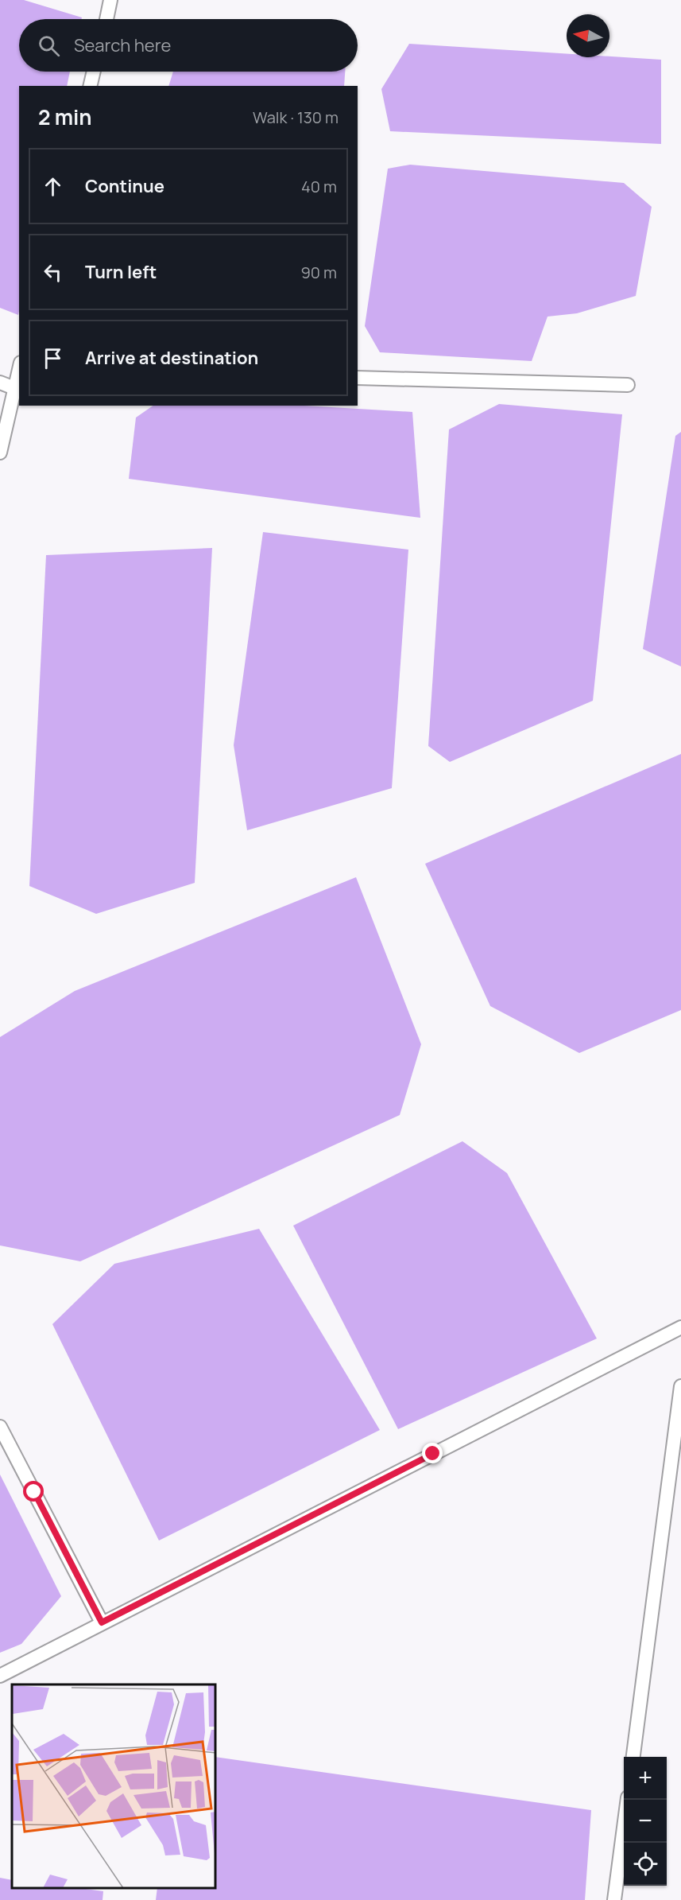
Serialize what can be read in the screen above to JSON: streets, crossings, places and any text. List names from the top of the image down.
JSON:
{
  "north": "left",
  "page": {
    "search": "Search here",
    "heading": ["2 min", "Walk · 130 m"],
    "list": [
      ["Continue", "40 m"],
      ["Turn left", "90 m"],
      "Arrive at destination"
    ],
    "map_buttons": ["+", "−"]
  }
}
